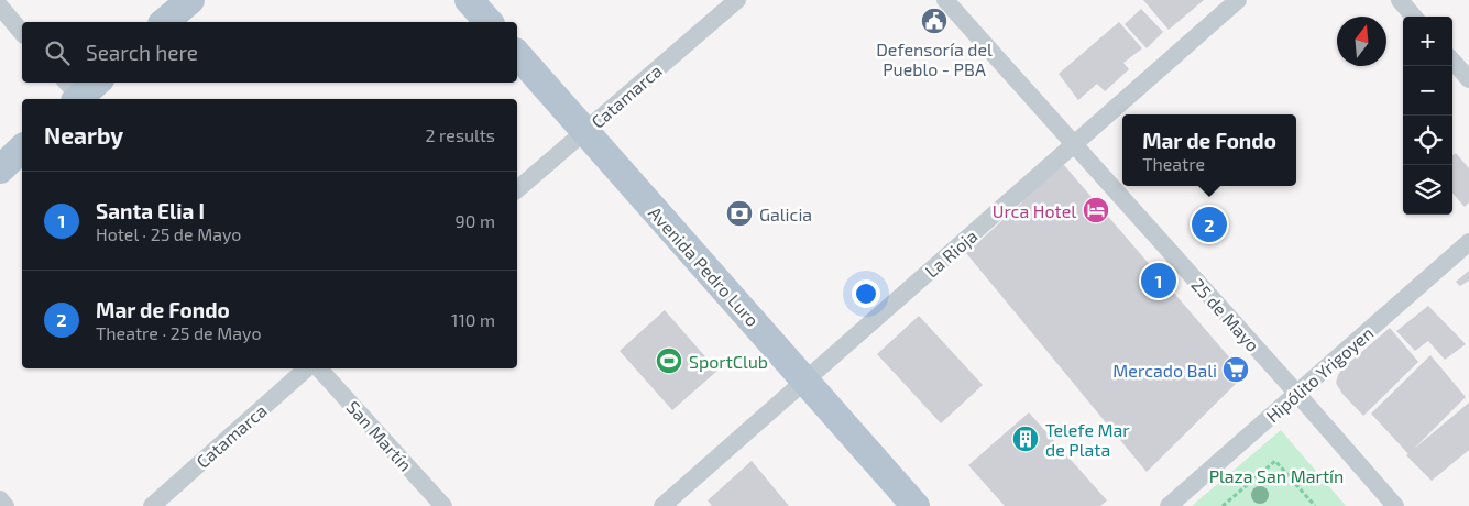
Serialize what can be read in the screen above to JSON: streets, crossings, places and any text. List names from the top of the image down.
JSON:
{
  "streets": {
    "main road": ["Avenida Pedro Luro"],
    "street": [
      "Catamarca",
      "La Rioja",
      "25 de Mayo",
      "Hipólito Yrigoyen",
      "San Martín"
    ]
  },
  "crossings": [
    ["Catamarca", "Avenida Pedro Luro"],
    ["La Rioja", "Avenida Pedro Luro"],
    ["La Rioja", "25 de Mayo"],
    ["25 de Mayo", "Hipólito Yrigoyen"]
  ],
  "parks": ["Plaza San Martín"],
  "places": {
    "public building": ["Defensoría del Pueblo - PBA"],
    "hotel": ["Urca Hotel"],
    "bank": ["Galicia"],
    "sports": ["SportClub"],
    "supermarket": ["Mercado Bali"],
    "building": ["Telefe Mar de Plata"]
  },
  "north": "top",
  "page": {
    "map_buttons": ["+", "−"],
    "search": "Search here",
    "heading": ["Nearby", "2 results"],
    "popup": ["Mar de Fondo", "Theatre"],
    "list": [
      {
        "mark": "1",
        "name": "Santa Elia I",
        "note": "Hotel · 25 de Mayo",
        "value": "90 m"
      },
      {
        "mark": "2",
        "name": "Mar de Fondo",
        "note": "Theatre · 25 de Mayo",
        "value": "110 m"
      }
    ],
    "pins": ["2", "1"]
  }
}
